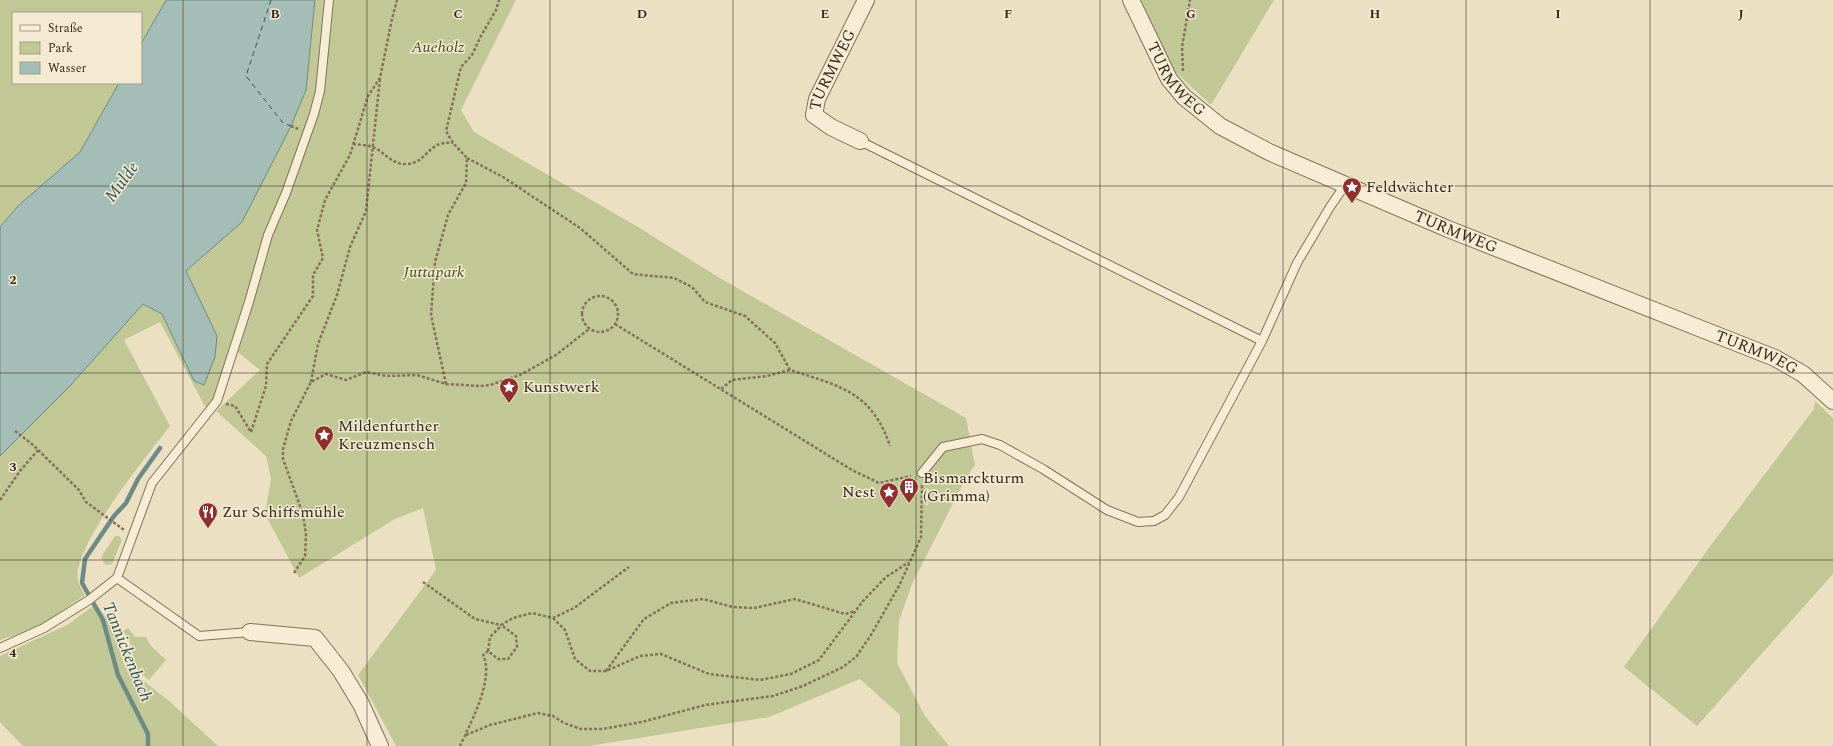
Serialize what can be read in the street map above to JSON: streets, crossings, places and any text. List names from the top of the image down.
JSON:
{
  "streets": {
    "street": ["TURMWEG"]
  },
  "water": ["Mulde", "Tannickenbach"],
  "parks": ["Aueholz", "Juttapark"],
  "places": {
    "place": [
      "Feldwächter",
      "Kunstwerk",
      "Mildenfurther Kreuzmensch",
      "Nest"
    ],
    "building": ["Bismarckturm (Grimma)"],
    "restaurant": ["Zur Schiffsmühle"]
  },
  "legend": ["Straße", "Park", "Wasser"],
  "grid": {
    "columns": [
      "B",
      "C",
      "D",
      "E",
      "F",
      "G",
      "H",
      "I",
      "J"
    ],
    "rows": ["2", "3", "4"]
  }
}
